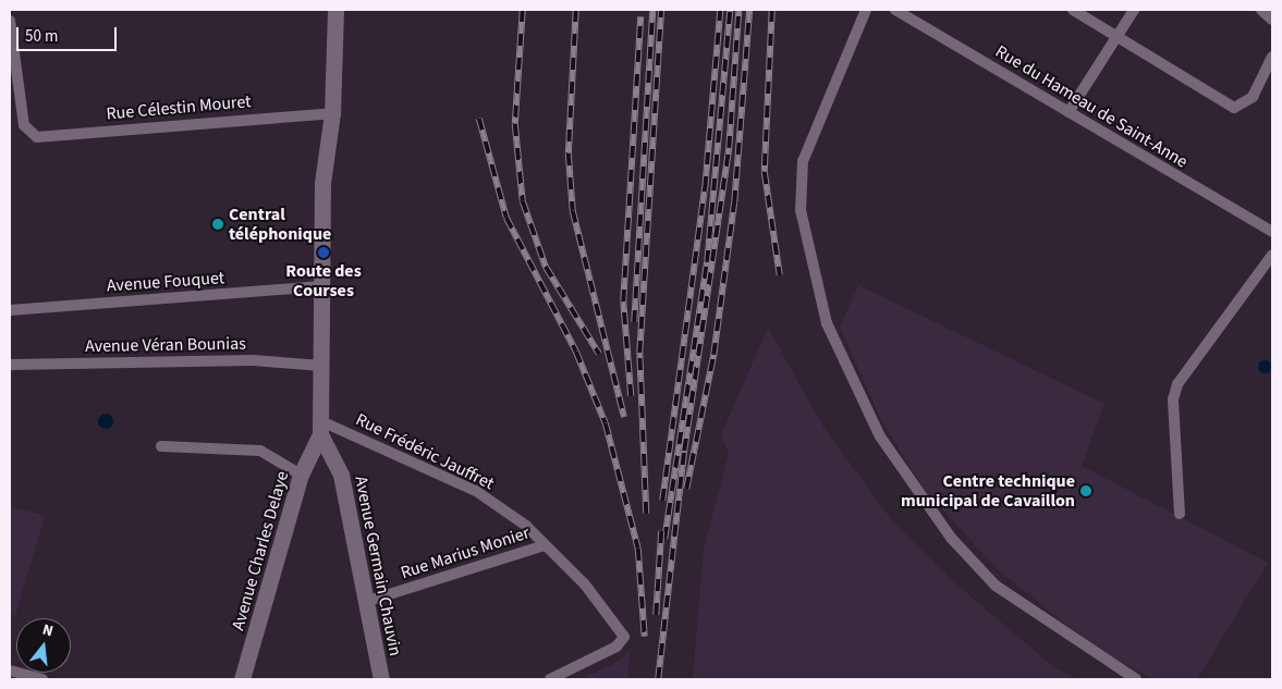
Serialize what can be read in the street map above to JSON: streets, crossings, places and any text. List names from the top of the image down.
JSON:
{
  "streets": {
    "street": [
      "Rue du Hameau de Saint-Anne",
      "Rue Célestin Mouret",
      "Avenue Fouquet",
      "Avenue Véran Bounias",
      "Rue Frédéric Jauffret",
      "Avenue Charles Delaye",
      "Rue Marius Monier",
      "Avenue Germain Chauvin"
    ]
  },
  "crossings": [
    ["Rue Frédéric Jauffret", "Avenue Charles Delaye"],
    ["Rue Frédéric Jauffret", "Rue Marius Monier"],
    ["Rue Frédéric Jauffret", "Avenue Germain Chauvin"],
    ["Avenue Charles Delaye", "Avenue Germain Chauvin"],
    ["Rue Marius Monier", "Avenue Germain Chauvin"]
  ],
  "places": ["Central téléphonique", "Route des Courses", "Centre technique municipal de Cavaillon"],
  "scale_bar": "50 m",
  "north": "top"
}
